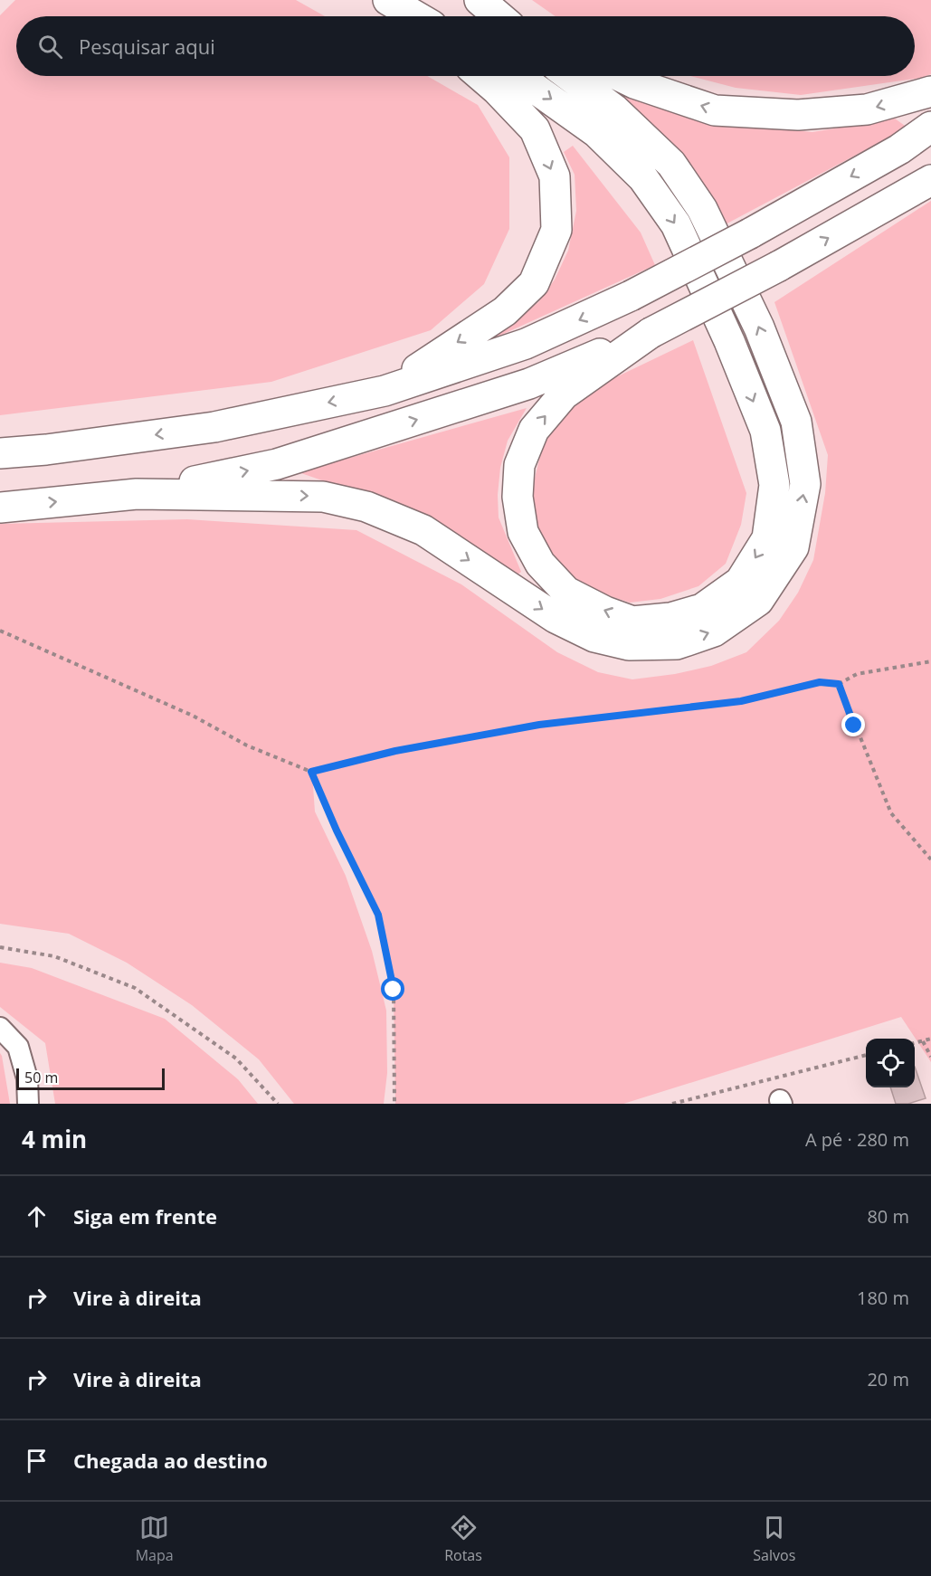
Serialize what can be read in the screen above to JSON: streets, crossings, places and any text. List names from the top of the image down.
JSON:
{
  "scale_bar": "50 m",
  "page": {
    "search": "Pesquisar aqui",
    "scale": "50 m",
    "heading": ["4 min", "A pé · 280 m"],
    "list": [
      ["Siga em frente", "80 m"],
      ["Vire à direita", "180 m"],
      ["Vire à direita", "20 m"],
      "Chegada ao destino"
    ],
    "nav": ["Mapa", "Rotas", "Salvos"]
  }
}
